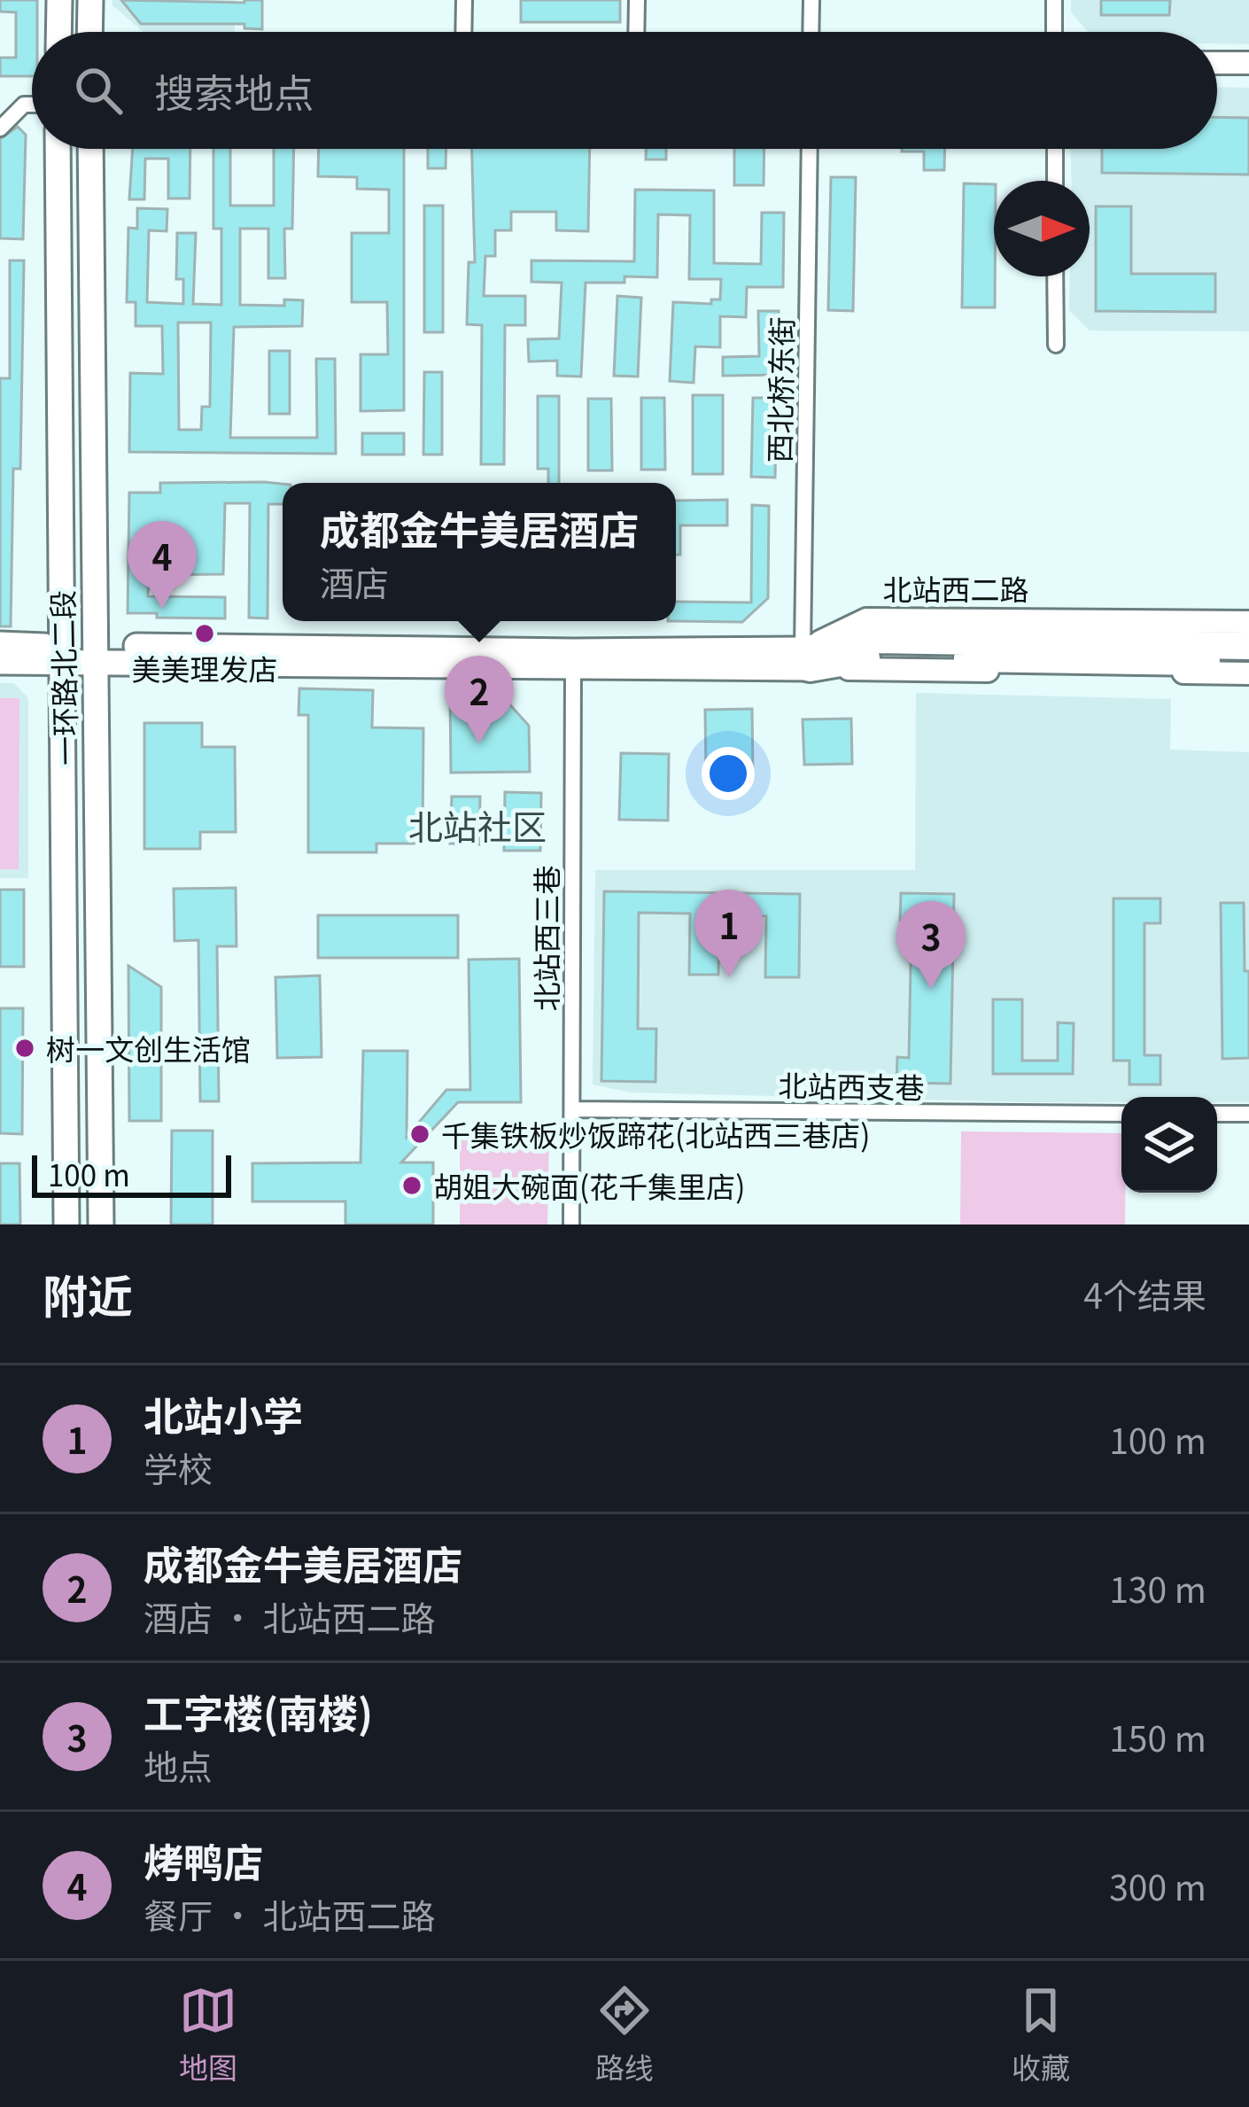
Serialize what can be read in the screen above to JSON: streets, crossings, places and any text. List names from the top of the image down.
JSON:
{
  "streets": {
    "main road": ["北站西二路", "一环路北二段"],
    "street": ["西北桥东街", "北站西三巷", "北站西支巷"]
  },
  "crossings": [
    ["西北桥东街", "北站西二路"],
    ["北站西二路", "一环路北二段"],
    ["北站西二路", "北站西三巷"],
    ["北站西三巷", "北站西支巷"]
  ],
  "districts": ["北站社区"],
  "places": [
    "美美理发店",
    "树一文创生活馆",
    "千集铁板炒饭蹄花(北站西三巷店)",
    "胡姐大碗面(花千集里店)"
  ],
  "scale_bar": "100 m",
  "north": "right",
  "page": {
    "search": "搜索地点",
    "popup": ["成都金牛美居酒店", "酒店"],
    "pins": [
      "4",
      "2",
      "1",
      "3"
    ],
    "scale": "100 m",
    "heading": ["附近", "4个结果"],
    "list": [
      {
        "mark": "1",
        "name": "北站小学",
        "note": "学校",
        "value": "100 m"
      },
      {
        "mark": "2",
        "name": "成都金牛美居酒店",
        "note": "酒店 · 北站西二路",
        "value": "130 m"
      },
      {
        "mark": "3",
        "name": "工字楼(南楼)",
        "note": "地点",
        "value": "150 m"
      },
      {
        "mark": "4",
        "name": "烤鸭店",
        "note": "餐厅 · 北站西二路",
        "value": "300 m"
      }
    ],
    "nav": ["地图", "路线", "收藏"]
  }
}
